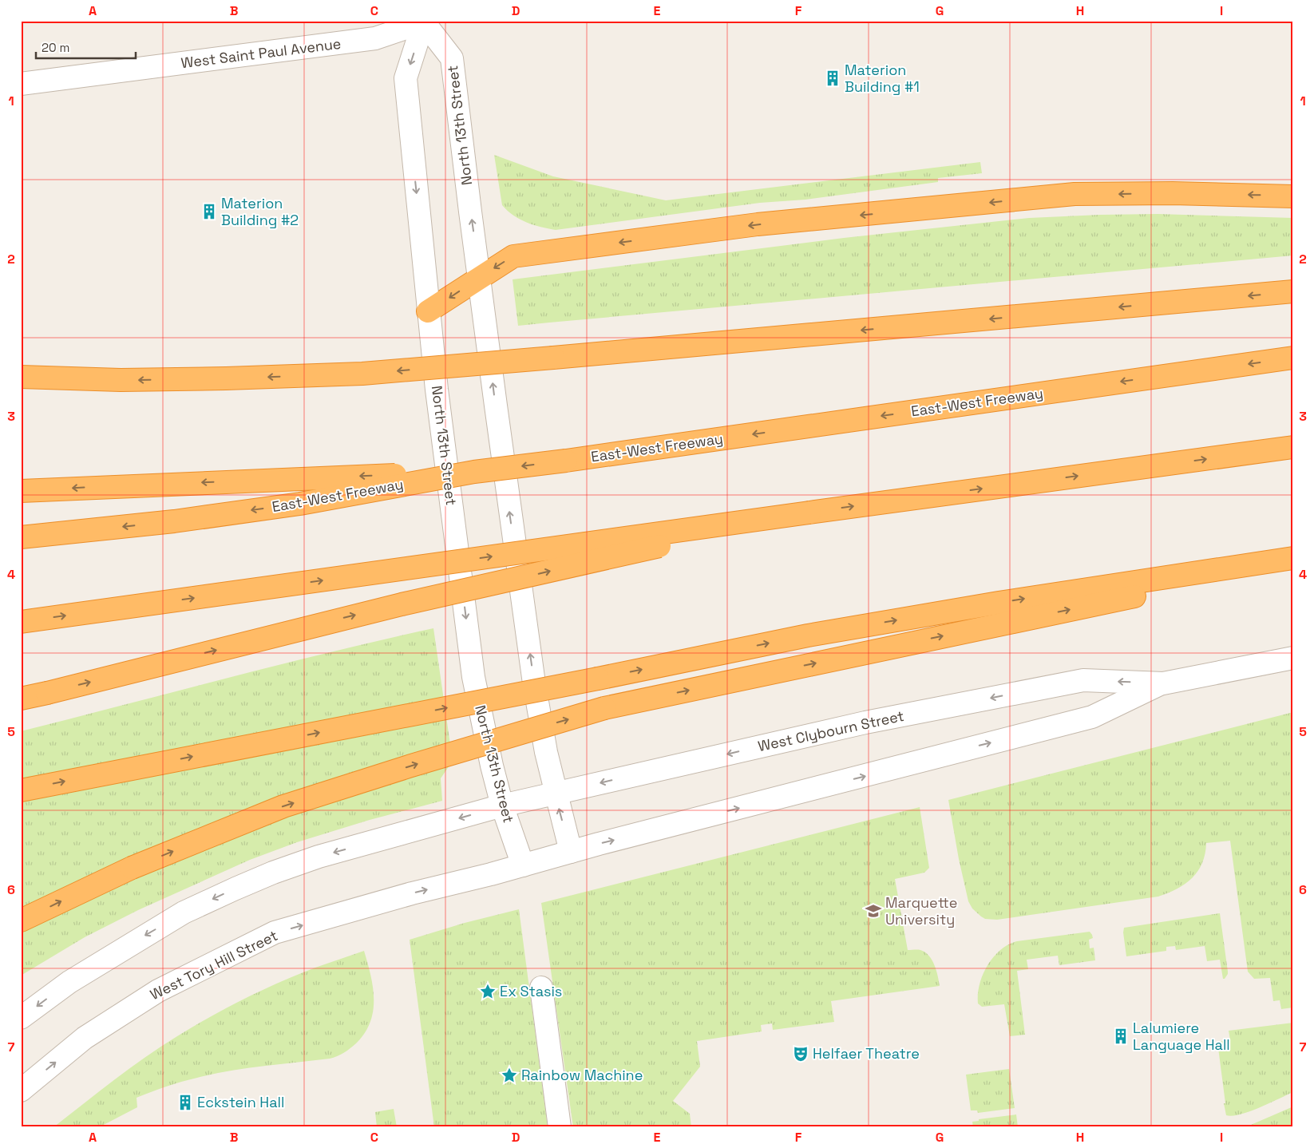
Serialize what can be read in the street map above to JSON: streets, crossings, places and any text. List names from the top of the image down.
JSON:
{
  "streets": {
    "highway": ["East-West Freeway"],
    "street": [
      "West Saint Paul Avenue",
      "North 13th Street",
      "West Clybourn Street",
      "West Tory Hill Street"
    ]
  },
  "crossings": [
    ["West Saint Paul Avenue", "North 13th Street"],
    ["North 13th Street", "West Clybourn Street"],
    ["North 13th Street", "West Tory Hill Street"],
    ["West Clybourn Street", "West Tory Hill Street"]
  ],
  "places": {
    "building": [
      "Materion Building #1",
      "Materion Building #2",
      "Lalumiere Language Hall",
      "Eckstein Hall"
    ],
    "school or university": ["Marquette University"],
    "place": ["Ex Stasis", "Rainbow Machine"],
    "theatre": ["Helfaer Theatre"]
  },
  "scale_bar": "20 m",
  "grid": {
    "columns": [
      "A",
      "B",
      "C",
      "D",
      "E",
      "F",
      "G",
      "H",
      "I"
    ],
    "rows": [
      "1",
      "2",
      "3",
      "4",
      "5",
      "6",
      "7"
    ]
  }
}
